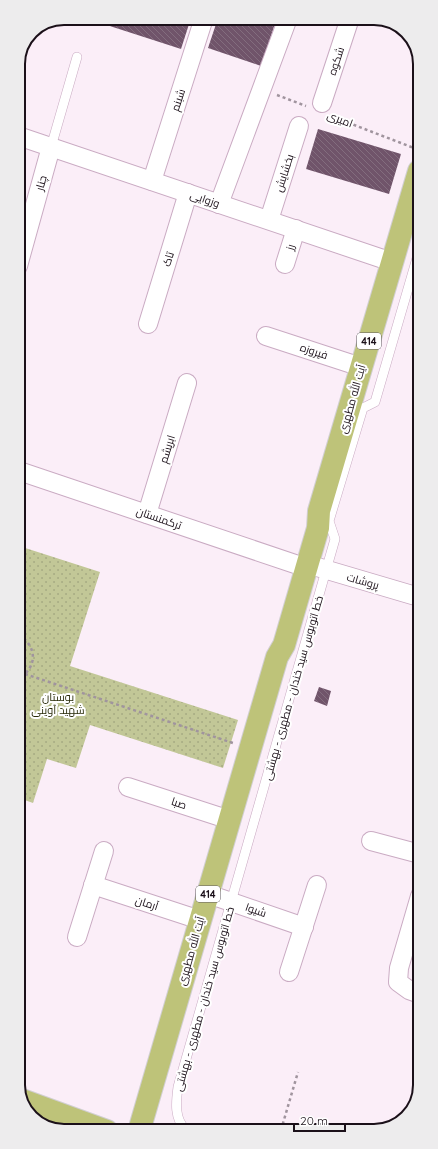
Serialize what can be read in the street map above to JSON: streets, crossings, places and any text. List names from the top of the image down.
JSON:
{
  "streets": {
    "main road": ["414", "آیت الله مطهری"],
    "street": [
      "شکوه",
      "شبنم",
      "بخشایش",
      "چنار",
      "وزوایی",
      "رز",
      "تاک",
      "فیروزه",
      "ابریشم",
      "ترکمنستان",
      "پروشات",
      "صبا",
      "آرمان",
      "شیوا"
    ],
    "lane": ["خط اتوبوس سید خندان - مطهری - بهشتی"],
    "path": ["امیری"]
  },
  "crossings": [
    ["شکوه", "امیری"],
    ["شبنم", "وزوایی"],
    ["بخشایش", "وزوایی"],
    ["چنار", "وزوایی"],
    ["وزوایی", "رز"],
    ["وزوایی", "تاک"],
    ["وزوایی", "آیت الله مطهری"],
    ["فیروزه", "آیت الله مطهری"],
    ["آیت الله مطهری", "ترکمنستان"],
    ["آیت الله مطهری", "پروشات"],
    ["آیت الله مطهری", "خط اتوبوس سید خندان - مطهری - بهشتی"],
    ["آیت الله مطهری", "صبا"],
    ["آیت الله مطهری", "آرمان"],
    ["آیت الله مطهری", "شیوا"],
    ["ابریشم", "ترکمنستان"],
    ["ترکمنستان", "پروشات"],
    ["ترکمنستان", "خط اتوبوس سید خندان - مطهری - بهشتی"],
    ["پروشات", "خط اتوبوس سید خندان - مطهری - بهشتی"],
    ["خط اتوبوس سید خندان - مطهری - بهشتی", "شیوا"]
  ],
  "parks": ["بوستان شهید آوینی"],
  "scale_bar": "20 m"
}
